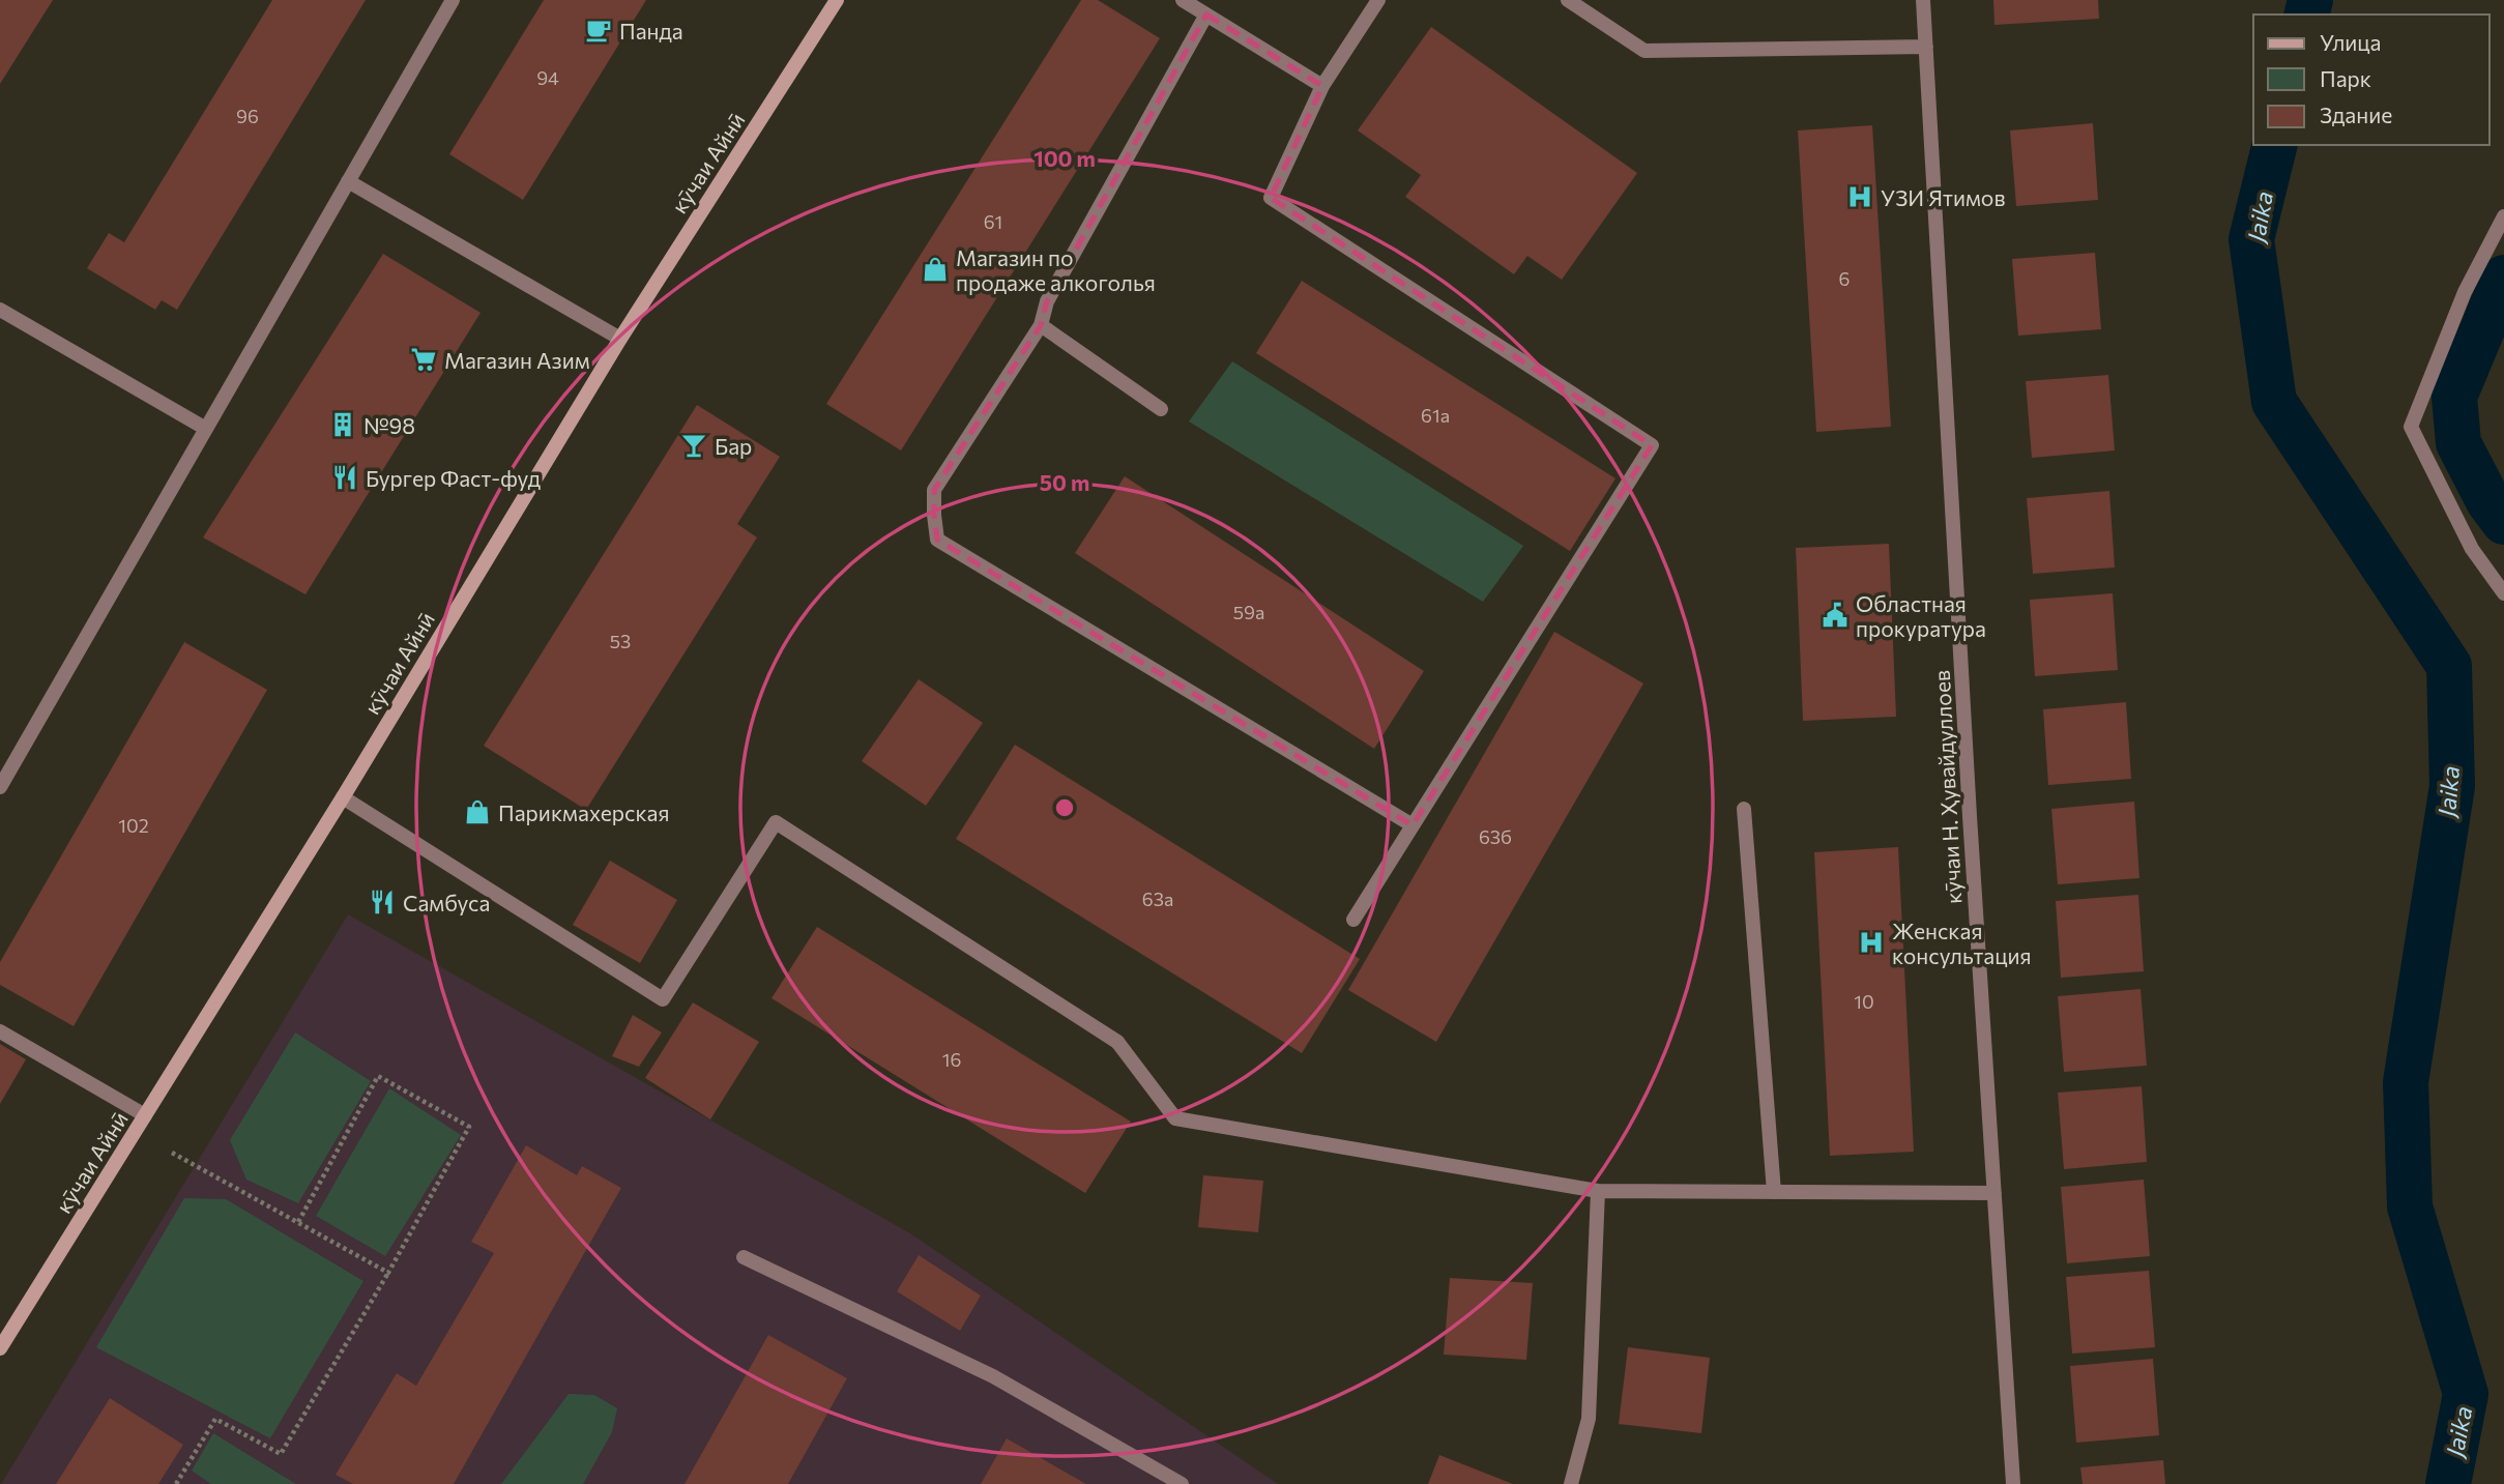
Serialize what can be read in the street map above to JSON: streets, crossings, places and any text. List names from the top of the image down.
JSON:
{
  "streets": {
    "main road": ["кӯчаи Айнӣ"],
    "street": ["кӯчаи Н. Ҳувайдуллоев"]
  },
  "water": ["Jaika"],
  "places": {
    "cafe": ["Панда"],
    "hospital": ["УЗИ Ятимов", "Женская консультация"],
    "shop": ["Магазин по продаже алкоголья", "Парикмахерская"],
    "supermarket": ["Магазин Азим"],
    "building": ["№98"],
    "bar": ["Бар"],
    "restaurant": ["Бургер Фаст-фуд", "Самбуса"],
    "public building": ["Областная прокуратура"]
  },
  "house_numbers": [
    "94",
    "96",
    "61",
    "6",
    "61а",
    "59а",
    "53",
    "102",
    "63б",
    "63а",
    "10",
    "16"
  ],
  "legend": ["Улица", "Парк", "Здание"],
  "rings": ["100 m", "50 m"]
}
